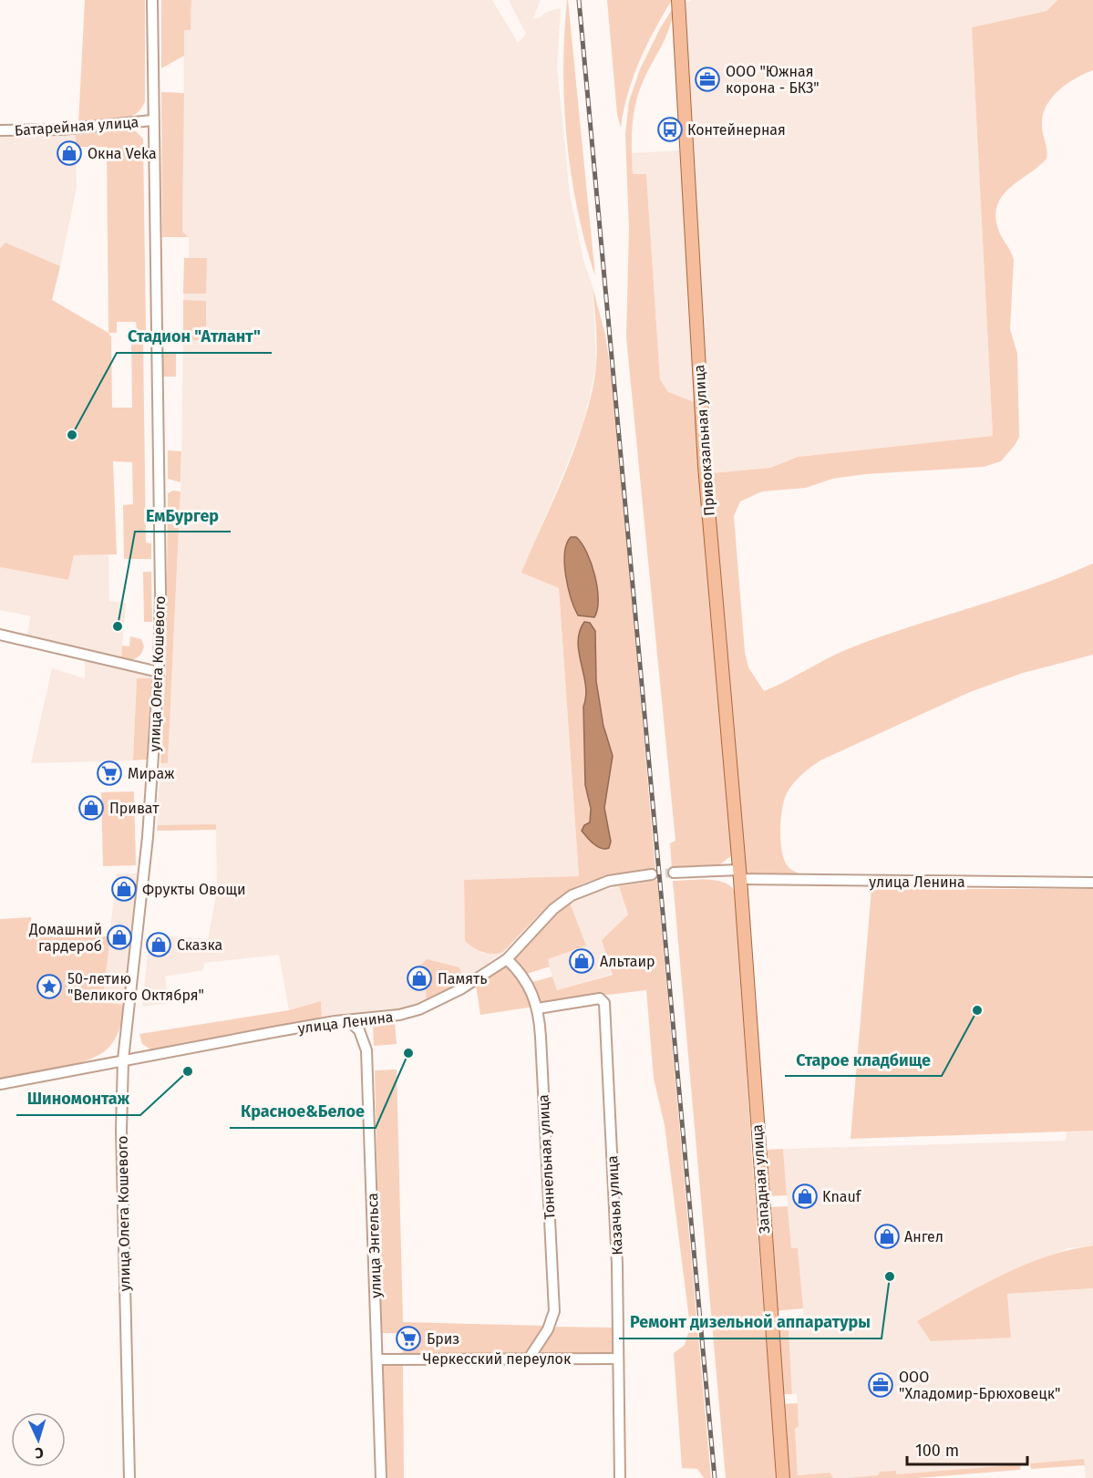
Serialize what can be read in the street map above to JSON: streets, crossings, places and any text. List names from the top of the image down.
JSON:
{
  "streets": {
    "main road": ["Привокзальная улица", "Западная улица"],
    "street": [
      "Батарейная улица",
      "улица Олега Кошевого",
      "улица Ленина",
      "Тоннельная улица",
      "Казачья улица",
      "улица Энгельса",
      "Черкесский переулок"
    ]
  },
  "crossings": [
    ["Батарейная улица", "улица Олега Кошевого"],
    ["Привокзальная улица", "улица Ленина"],
    ["Привокзальная улица", "Западная улица"],
    ["улица Олега Кошевого", "улица Ленина"],
    ["улица Ленина", "Тоннельная улица"],
    ["улица Ленина", "Западная улица"],
    ["улица Ленина", "улица Энгельса"],
    ["Тоннельная улица", "Казачья улица"],
    ["Тоннельная улица", "Черкесский переулок"],
    ["Казачья улица", "Черкесский переулок"],
    ["улица Энгельса", "Черкесский переулок"]
  ],
  "places": {
    "office": ["ООО \"Южная корона - БКЗ\"", "ООО \"Хладомир-Брюховецк\""],
    "bus stop": ["Контейнерная"],
    "shop": [
      "Окна Veka",
      "Приват",
      "Фрукты Овощи",
      "Домашний гардероб",
      "Сказка",
      "Альтаир",
      "Память",
      "Knauf",
      "Ангел"
    ],
    "other": [
      "Стадион \"Атлант\"",
      "ЕмБургер",
      "Старое кладбище",
      "Красное&Белое",
      "Шиномонтаж",
      "Ремонт дизельной аппаратуры"
    ],
    "supermarket": ["Мираж", "Бриз"],
    "place": ["50-летию \"Великого Октября\""]
  },
  "scale_bar": "100 m",
  "north": "bottom"
}
